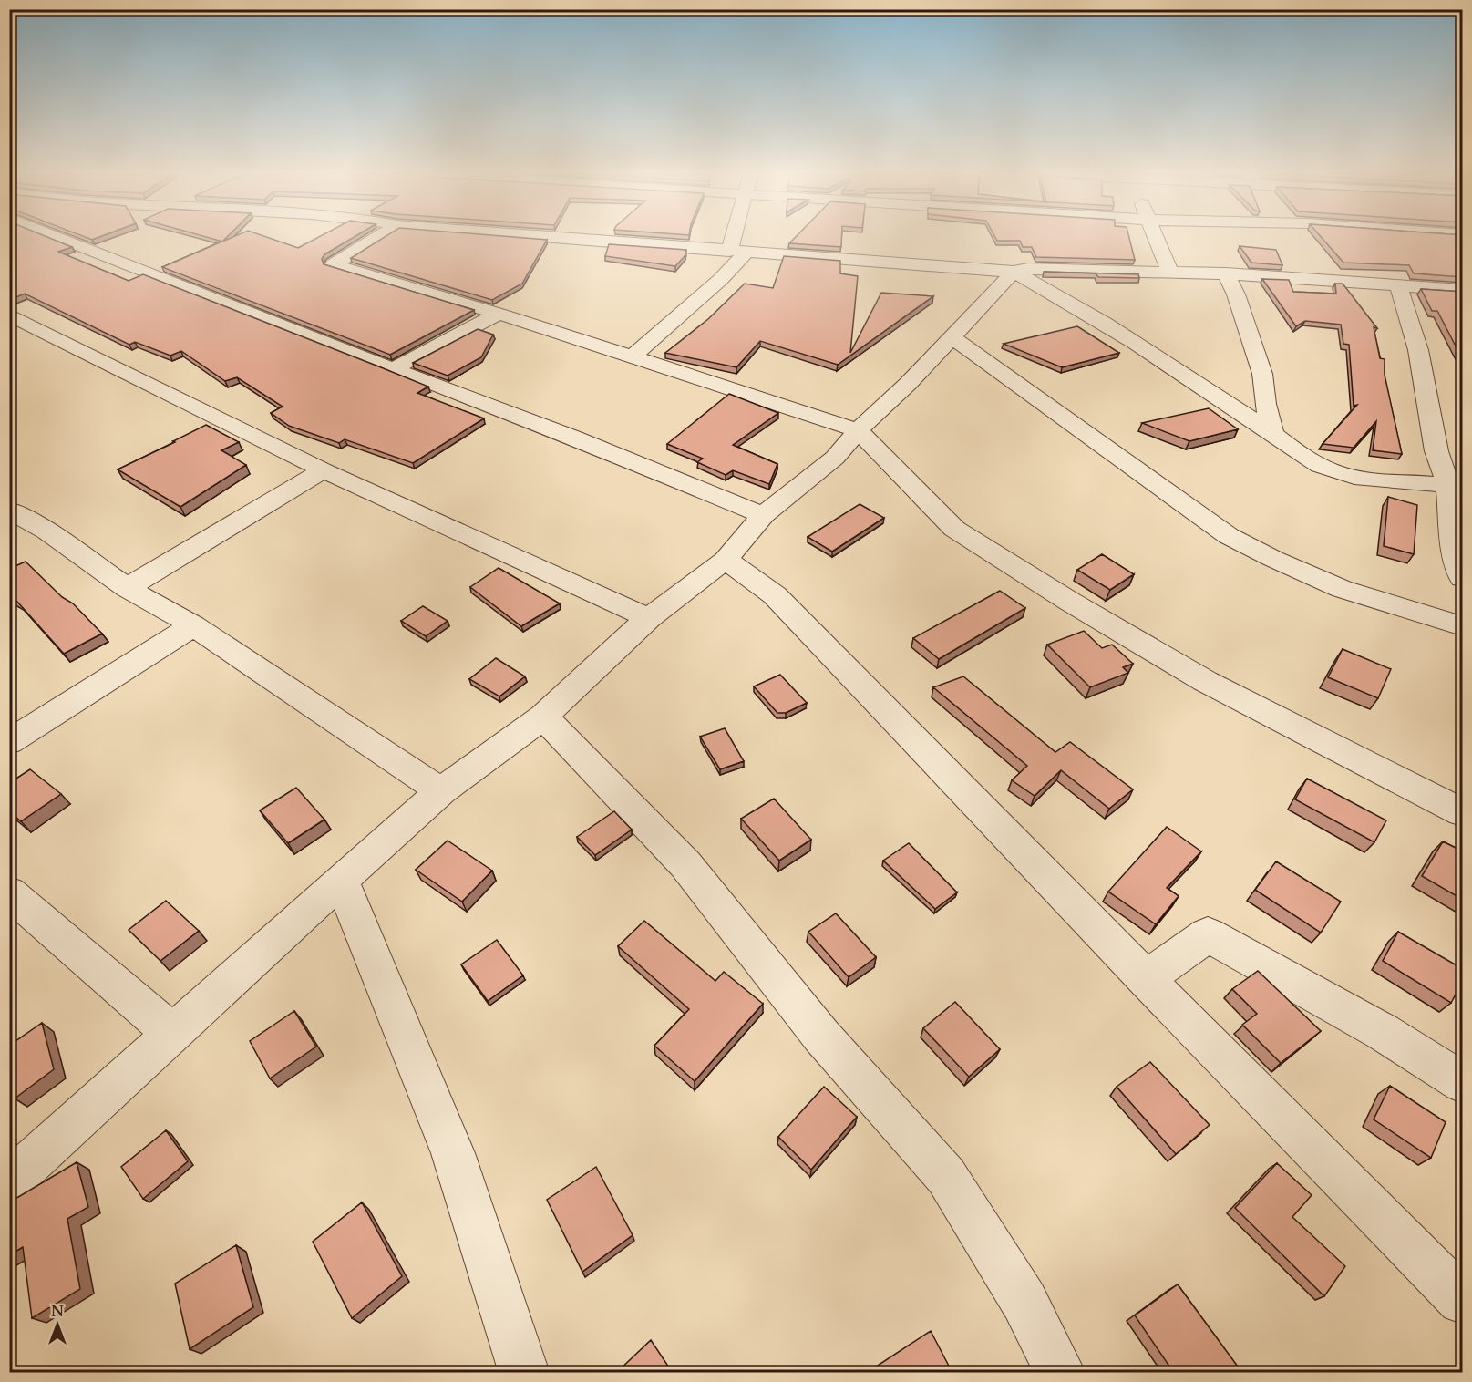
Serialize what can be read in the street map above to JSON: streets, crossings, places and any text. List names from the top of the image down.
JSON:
{
  "north": "top"
}
